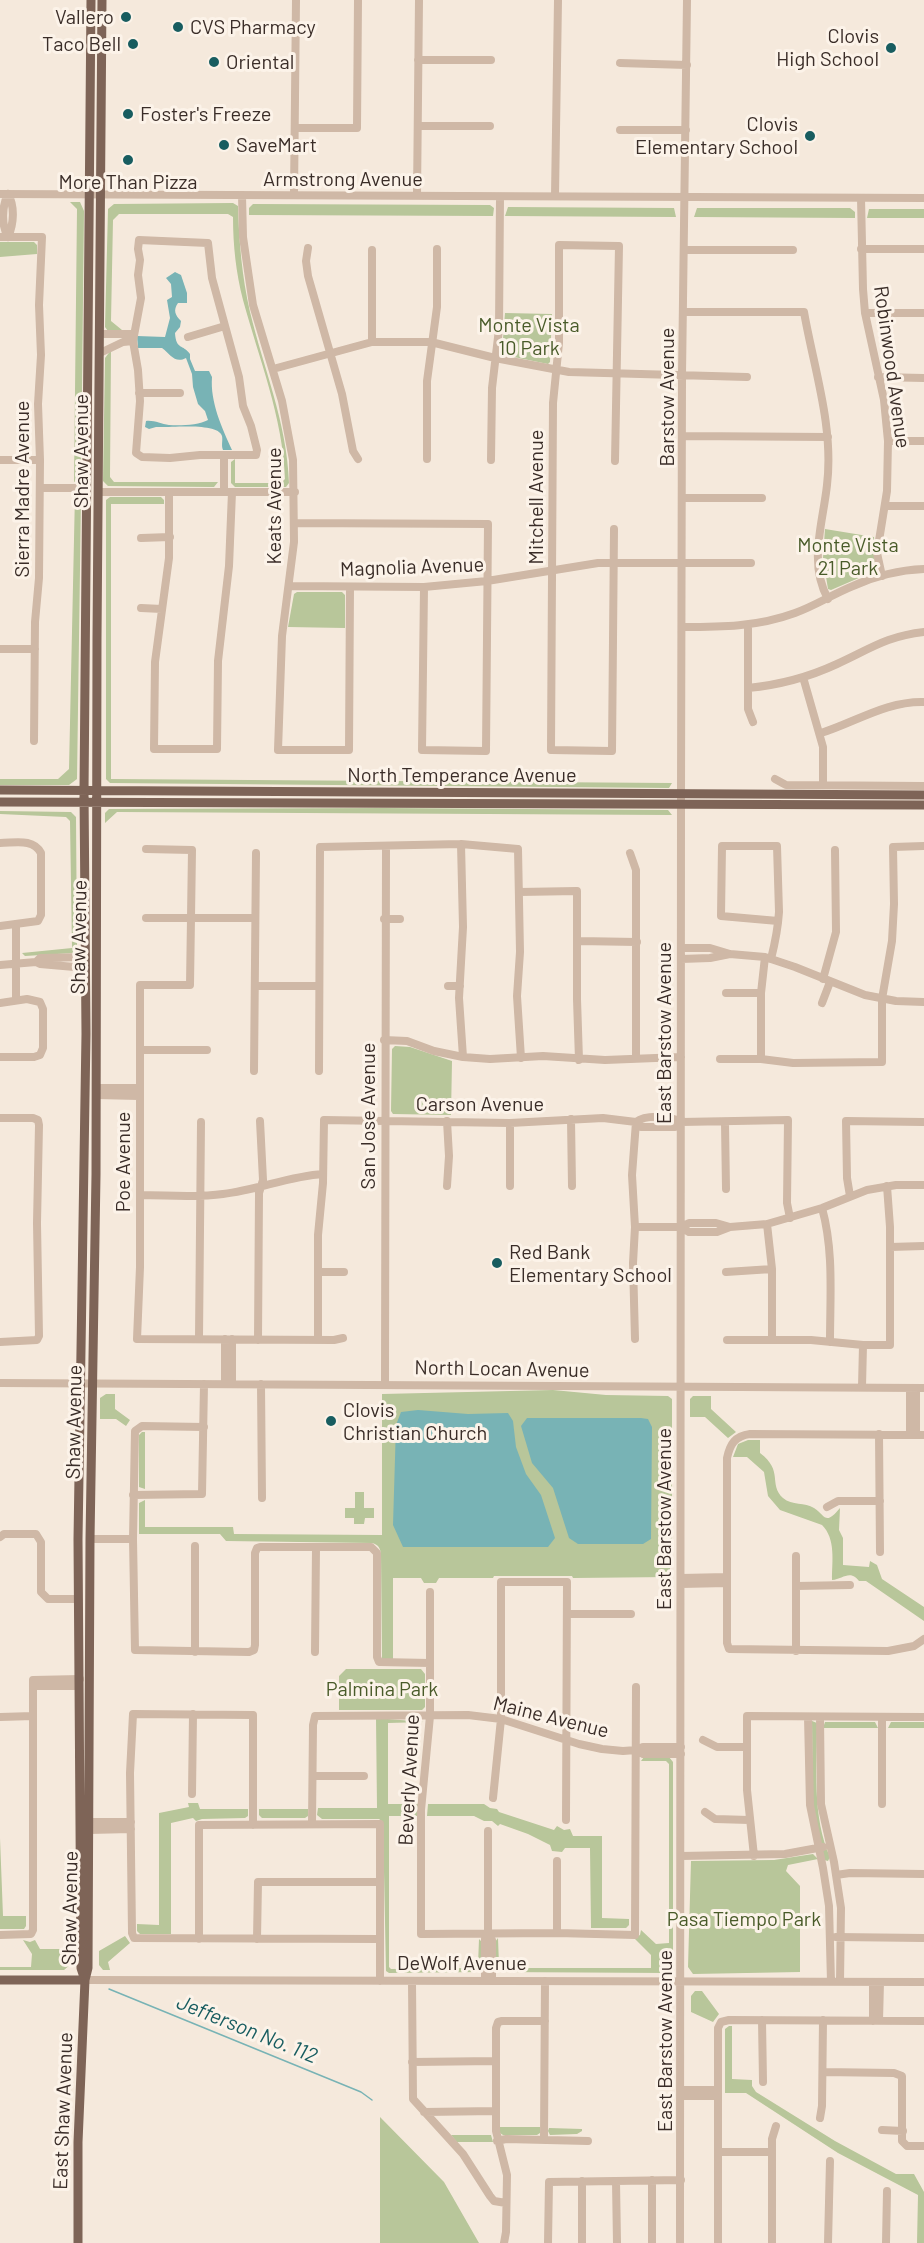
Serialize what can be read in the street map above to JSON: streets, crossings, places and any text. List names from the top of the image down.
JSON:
{
  "streets": {
    "main road": [
      "Shaw Avenue",
      "North Temperance Avenue",
      "DeWolf Avenue",
      "East Shaw Avenue"
    ],
    "street": [
      "Armstrong Avenue",
      "Robinwood Avenue",
      "Barstow Avenue",
      "Sierra Madre Avenue",
      "Mitchell Avenue",
      "Keats Avenue",
      "Magnolia Avenue",
      "East Barstow Avenue",
      "Carson Avenue",
      "San Jose Avenue",
      "Poe Avenue",
      "North Locan Avenue",
      "Maine Avenue",
      "Beverly Avenue"
    ]
  },
  "crossings": [
    ["Armstrong Avenue", "Robinwood Avenue"],
    ["Armstrong Avenue", "Barstow Avenue"],
    ["Armstrong Avenue", "Shaw Avenue"],
    ["Armstrong Avenue", "Keats Avenue"],
    ["Barstow Avenue", "Magnolia Avenue"],
    ["Barstow Avenue", "North Temperance Avenue"],
    ["Barstow Avenue", "East Barstow Avenue"],
    ["Shaw Avenue", "North Temperance Avenue"],
    ["Shaw Avenue", "North Locan Avenue"],
    ["Shaw Avenue", "DeWolf Avenue"],
    ["Shaw Avenue", "East Shaw Avenue"],
    ["Mitchell Avenue", "Magnolia Avenue"],
    ["Keats Avenue", "Magnolia Avenue"],
    ["North Temperance Avenue", "East Barstow Avenue"],
    ["East Barstow Avenue", "Carson Avenue"],
    ["East Barstow Avenue", "North Locan Avenue"],
    ["East Barstow Avenue", "Maine Avenue"],
    ["East Barstow Avenue", "DeWolf Avenue"],
    ["Carson Avenue", "San Jose Avenue"],
    ["San Jose Avenue", "North Locan Avenue"],
    ["Maine Avenue", "Beverly Avenue"],
    ["DeWolf Avenue", "East Shaw Avenue"]
  ],
  "water": ["Jefferson No. 112"],
  "parks": [
    "Monte Vista 10 Park",
    "Monte Vista 21 Park",
    "Palmina Park",
    "Pasa Tiempo Park"
  ],
  "places": [
    "Vallero",
    "CVS Pharmacy",
    "Taco Bell",
    "Clovis High School",
    "Oriental",
    "Foster's Freeze",
    "Clovis Elementary School",
    "SaveMart",
    "More Than Pizza",
    "Red Bank Elementary School",
    "Clovis Christian Church"
  ]
}
